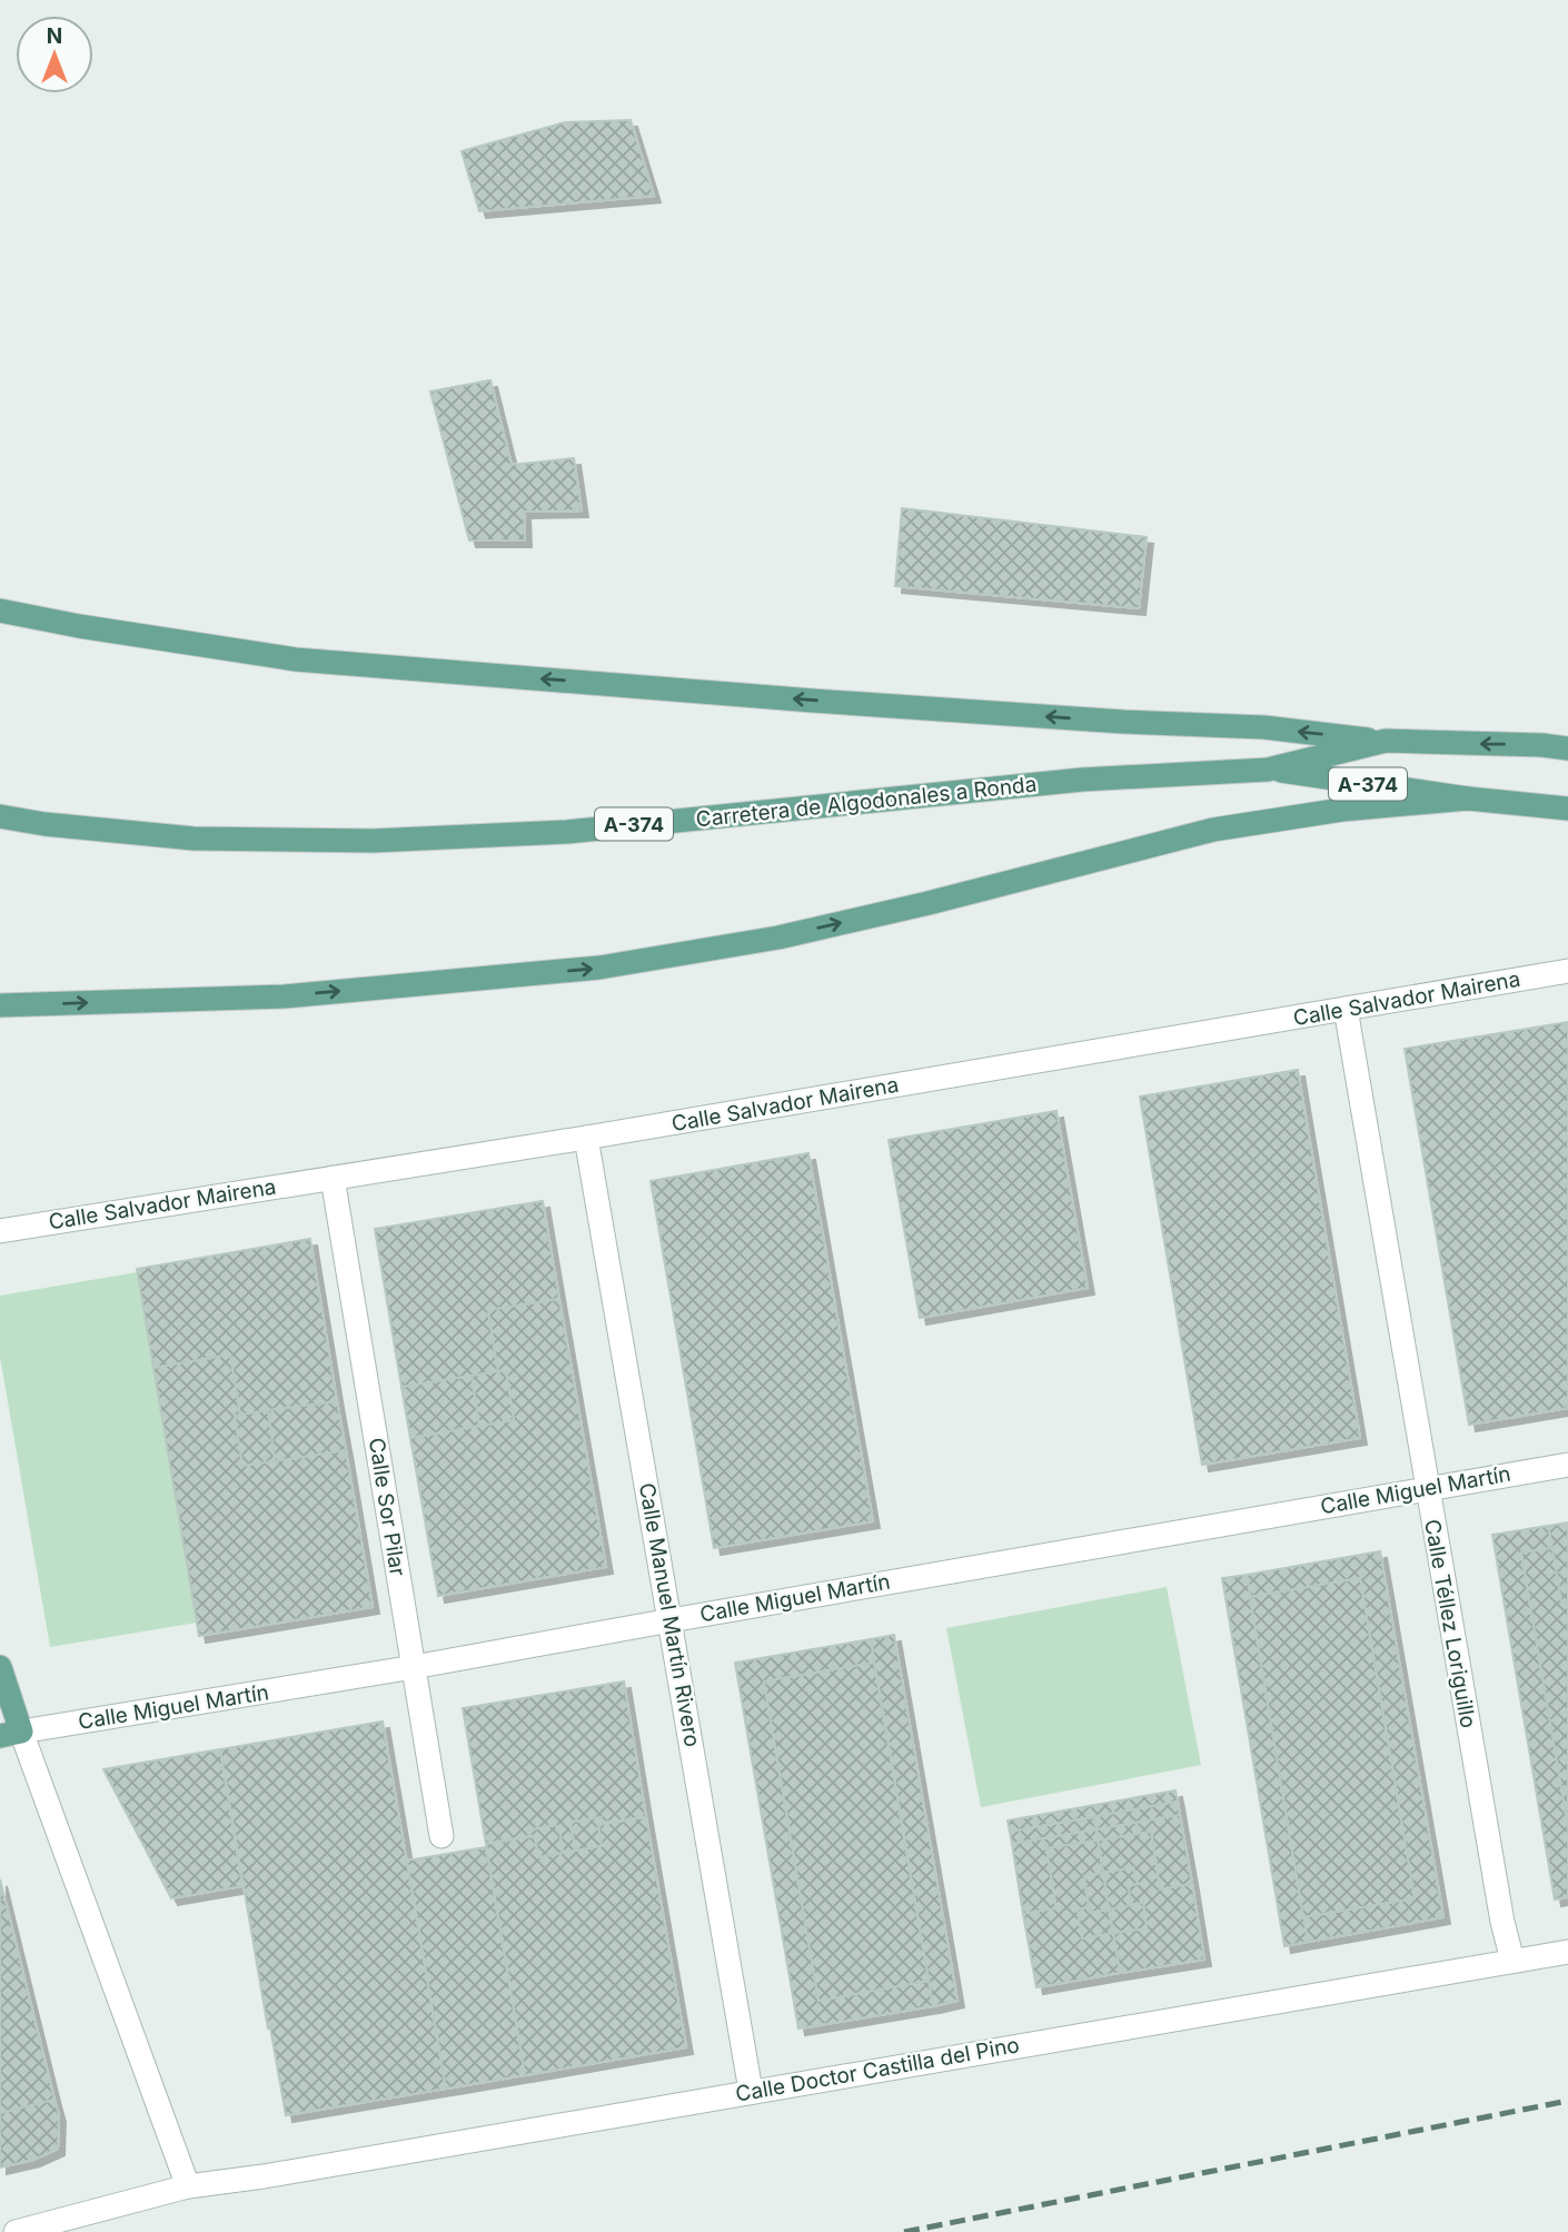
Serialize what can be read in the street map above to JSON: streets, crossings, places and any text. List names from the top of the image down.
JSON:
{
  "streets": {
    "main road": ["A-374", "Carretera de Algodonales a Ronda"],
    "street": [
      "Calle Salvador Mairena",
      "Calle Miguel Martín",
      "Calle Sor Pilar",
      "Calle Manuel Martín Rivero",
      "Calle Téllez Loriguillo",
      "Calle Doctor Castilla del Pino"
    ]
  },
  "crossings": [
    ["Calle Salvador Mairena", "Calle Sor Pilar"],
    ["Calle Salvador Mairena", "Calle Manuel Martín Rivero"],
    ["Calle Salvador Mairena", "Calle Téllez Loriguillo"],
    ["Calle Miguel Martín", "Calle Sor Pilar"],
    ["Calle Miguel Martín", "Calle Manuel Martín Rivero"],
    ["Calle Miguel Martín", "Calle Téllez Loriguillo"],
    ["Calle Manuel Martín Rivero", "Calle Doctor Castilla del Pino"],
    ["Calle Téllez Loriguillo", "Calle Doctor Castilla del Pino"]
  ],
  "north": "top"
}
